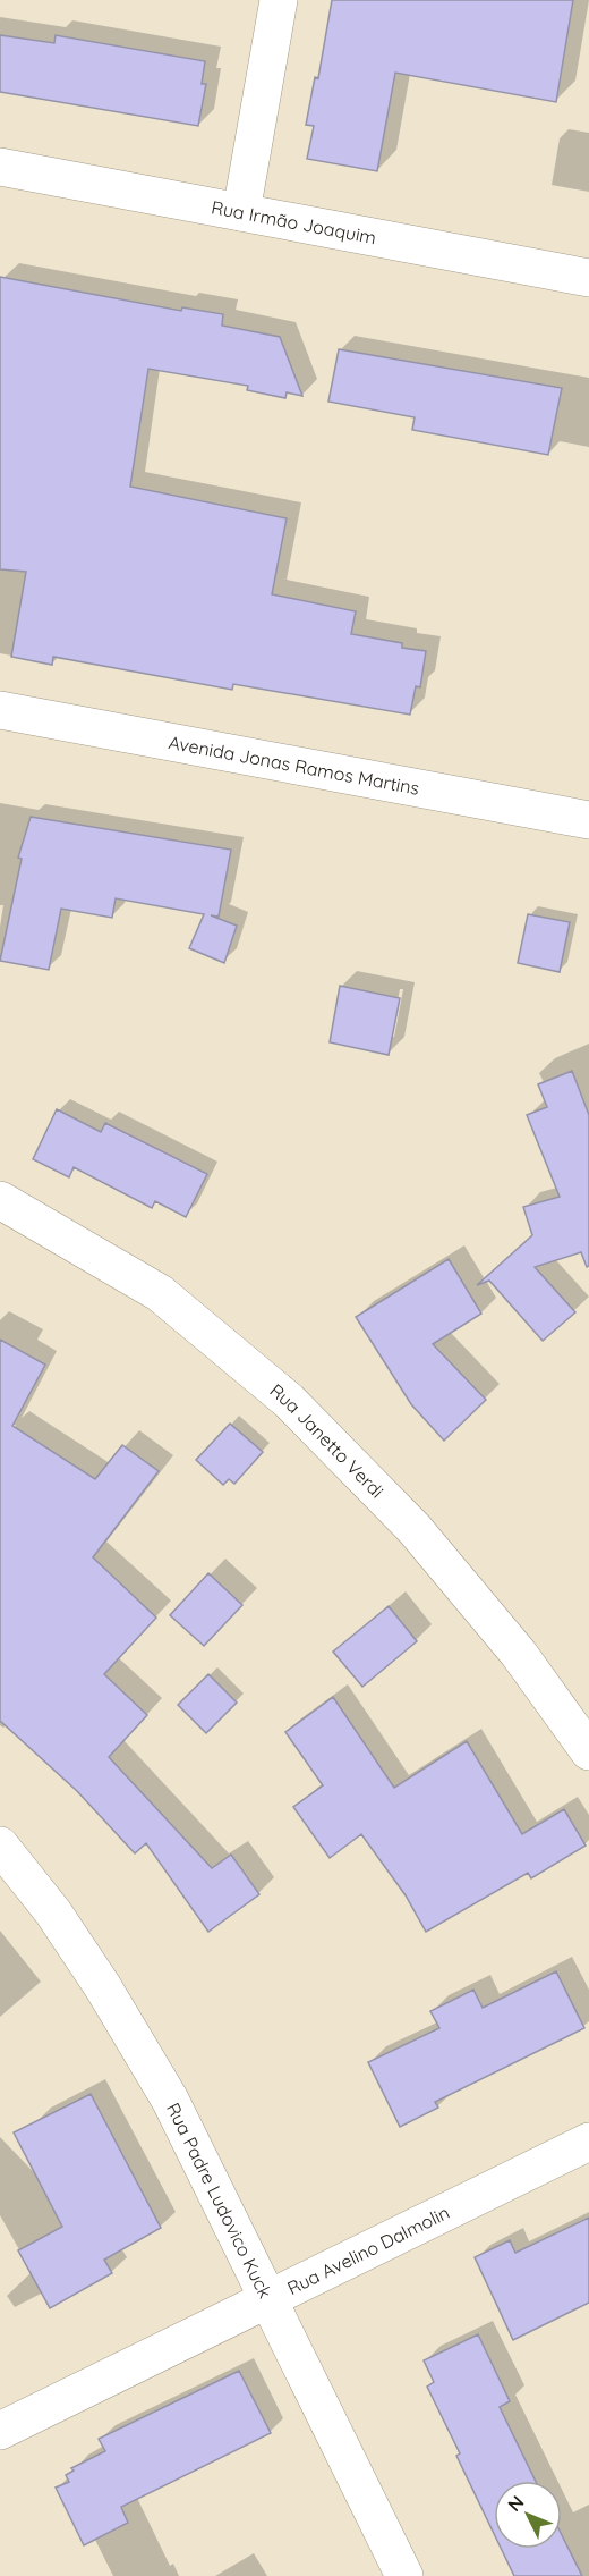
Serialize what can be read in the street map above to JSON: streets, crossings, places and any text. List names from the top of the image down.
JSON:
{
  "streets": {
    "street": [
      "Rua Irmão Joaquim",
      "Avenida Jonas Ramos Martins",
      "Rua Janetto Verdi",
      "Rua Padre Ludovico Kuck",
      "Rua Avelino Dalmolin"
    ]
  },
  "crossings": [
    ["Rua Padre Ludovico Kuck", "Rua Avelino Dalmolin"]
  ],
  "north": "top left"
}
